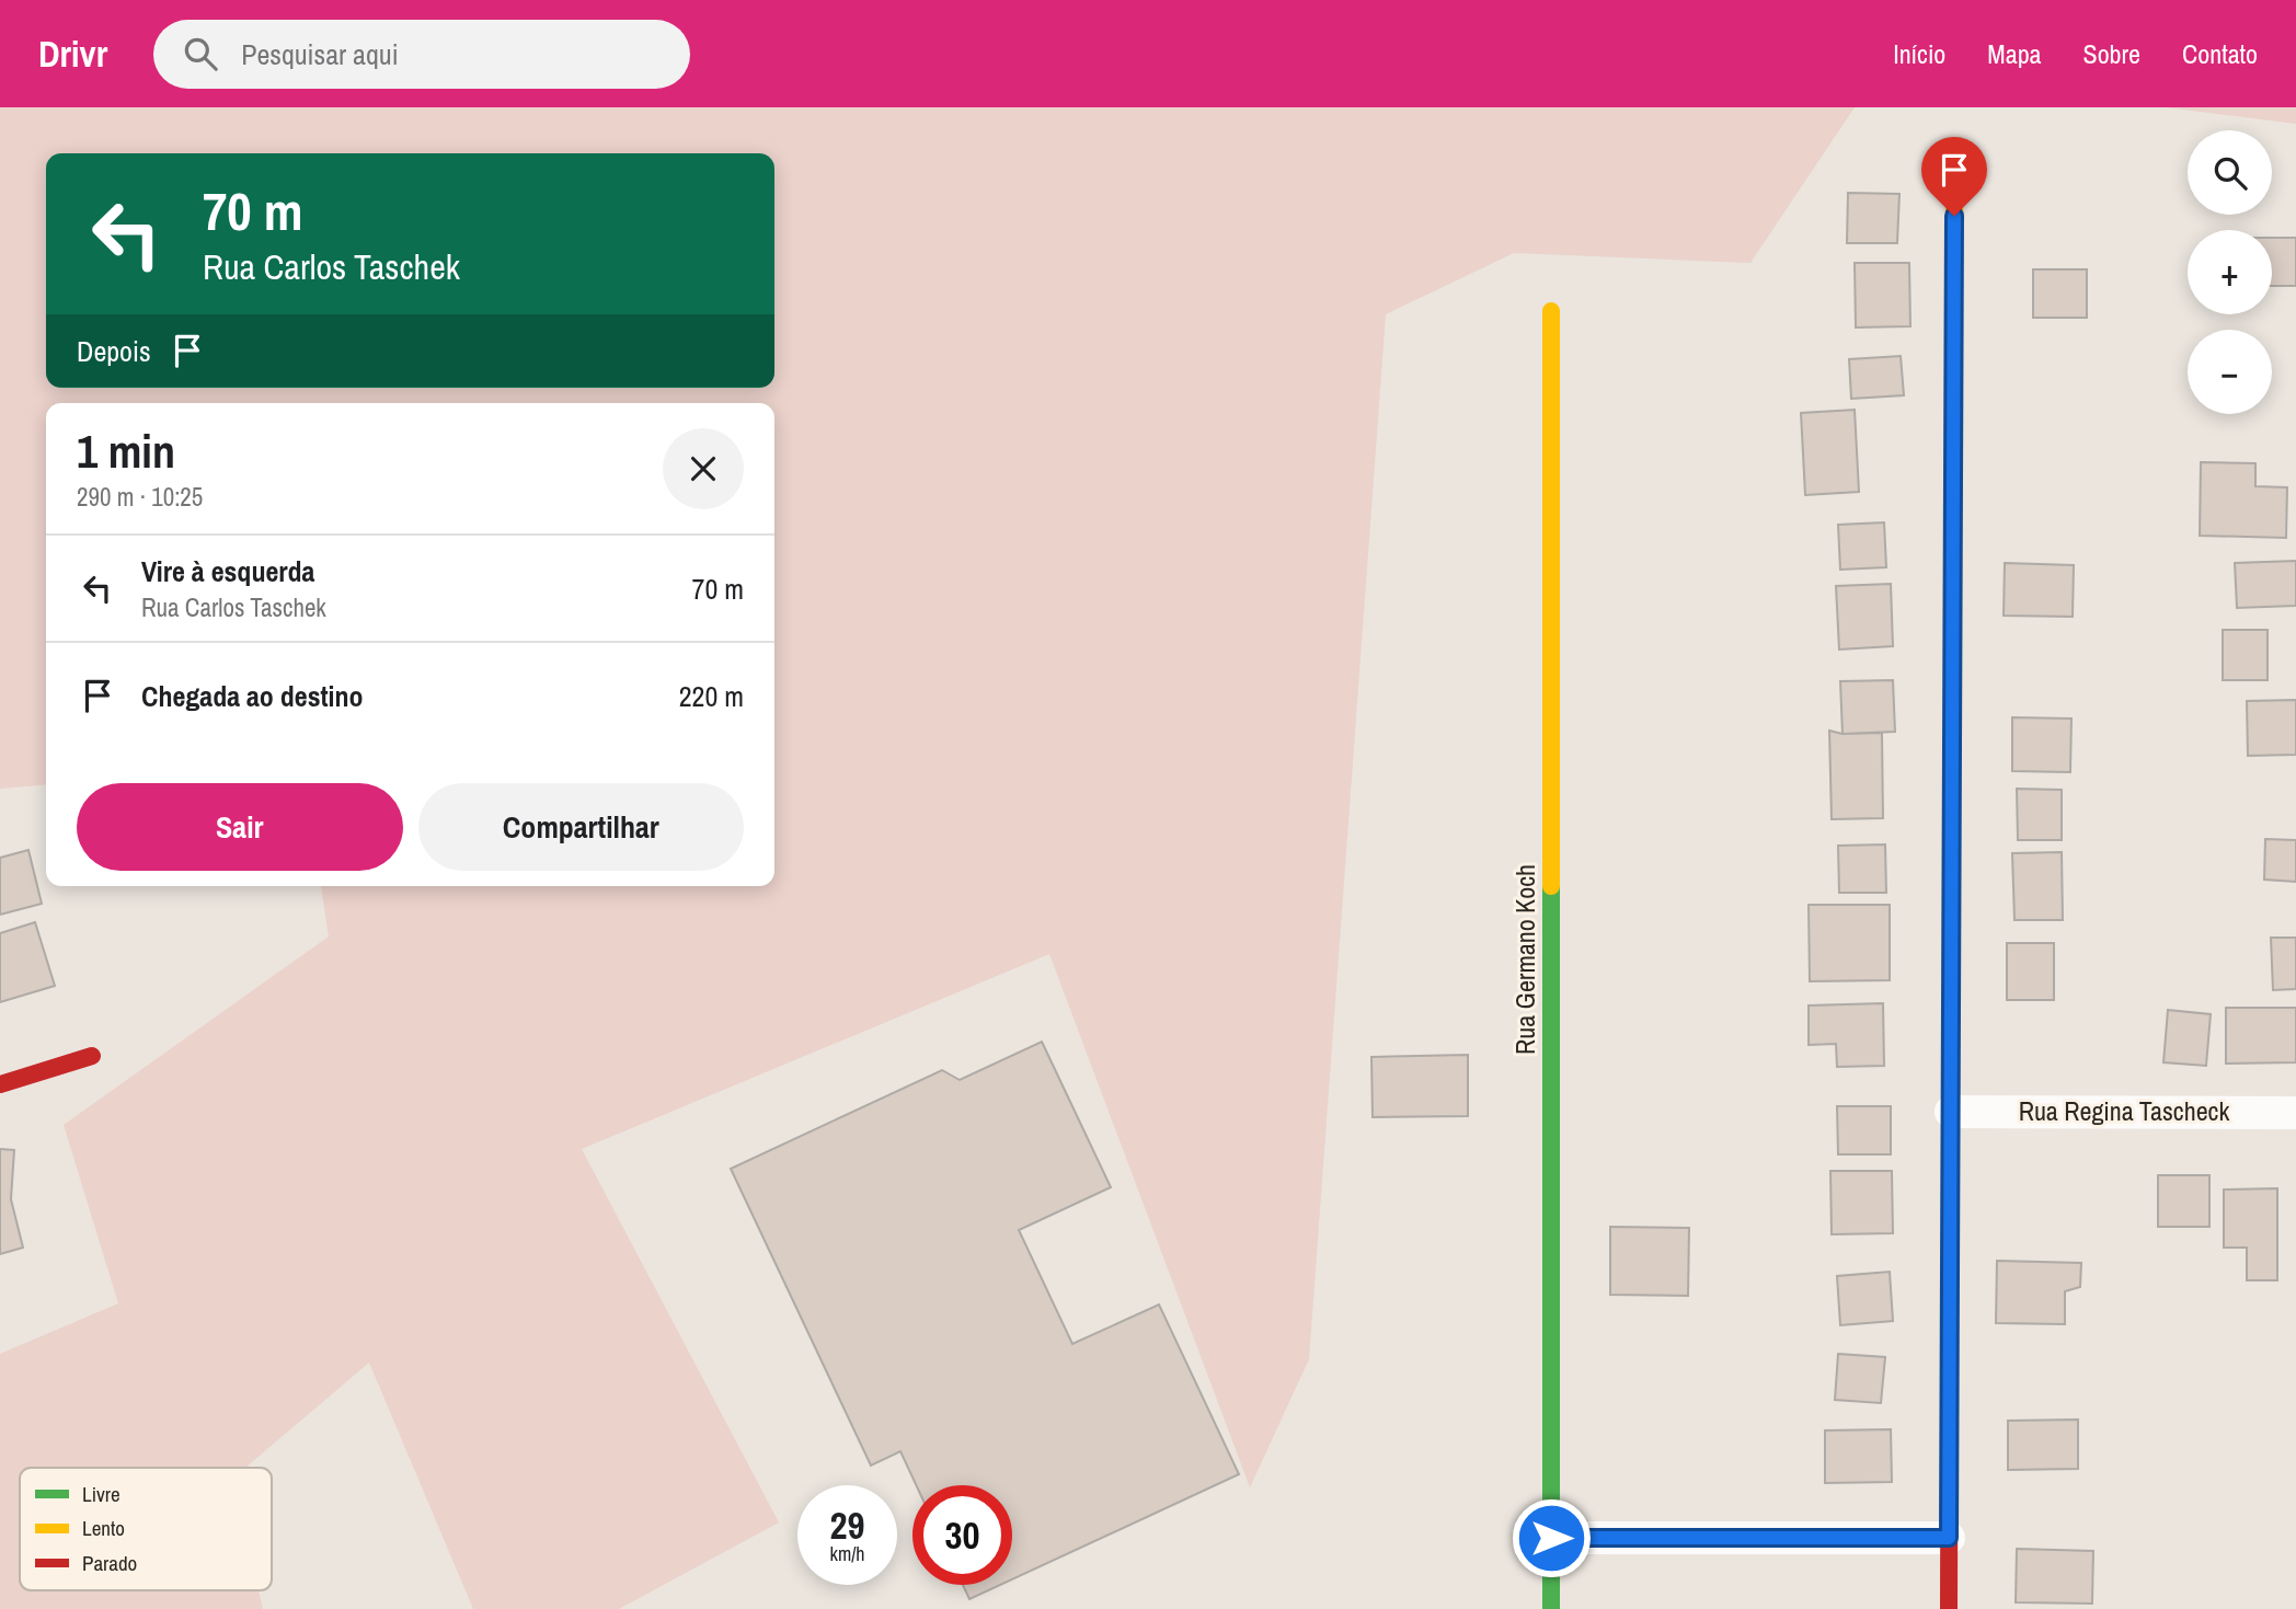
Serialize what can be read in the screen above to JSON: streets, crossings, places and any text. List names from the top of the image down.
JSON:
{
  "streets": {
    "street": ["Rua Germano Koch", "Rua Regina Tascheck"]
  },
  "legend": ["Livre", "Lento", "Parado"],
  "page": {
    "header": "Drivr",
    "search": "Pesquisar aqui",
    "nav": [
      "Início",
      "Mapa",
      "Sobre",
      "Contato"
    ],
    "map_buttons": ["+", "−"],
    "turn": ["70 m", "Rua Carlos Taschek"],
    "then": "Depois",
    "heading": ["1 min", "290 m · 10:25"],
    "list": [
      {
        "name": "Vire à esquerda",
        "note": "Rua Carlos Taschek",
        "value": "70 m"
      },
      {
        "name": "Chegada ao destino",
        "value": "220 m"
      }
    ],
    "buttons": ["Sair", "Compartilhar"],
    "speed": "29 km/h",
    "limit": "30"
  }
}
